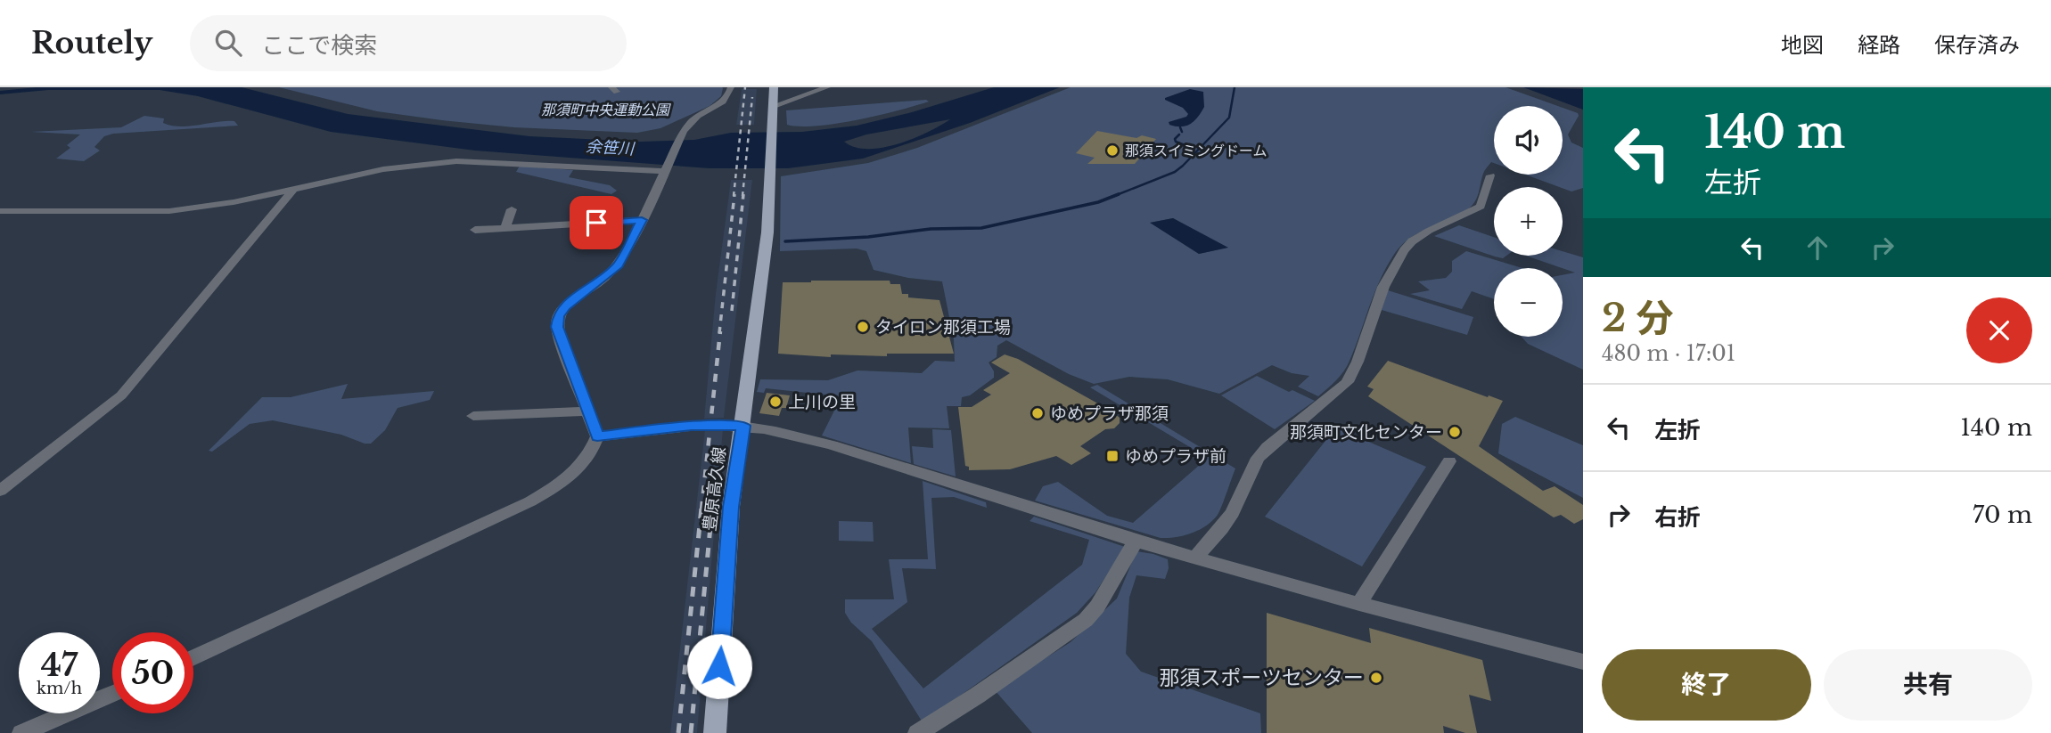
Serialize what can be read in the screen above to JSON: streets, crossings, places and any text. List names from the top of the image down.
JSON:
{
  "streets": {
    "main road": ["豊原高久線"]
  },
  "water": ["余笹川"],
  "parks": ["那須町中央運動公園"],
  "places": {
    "other": [
      "那須スイミングドーム",
      "タイロン那須工場",
      "上川の里",
      "ゆめプラザ那須",
      "那須町文化センター",
      "那須スポーツセンター"
    ],
    "transit": ["ゆめプラザ前"]
  },
  "page": {
    "header": "Routely",
    "search": "ここで検索",
    "nav": ["地図", "経路", "保存済み"],
    "turn": ["140 m", "左折"],
    "map_buttons": ["+", "−"],
    "heading": ["2 分", "480 m · 17:01"],
    "list": [
      {
        "name": "左折",
        "value": "140 m"
      },
      {
        "name": "右折",
        "value": "70 m"
      }
    ],
    "speed": "47 km/h",
    "limit": "50",
    "buttons": ["終了", "共有"]
  }
}
